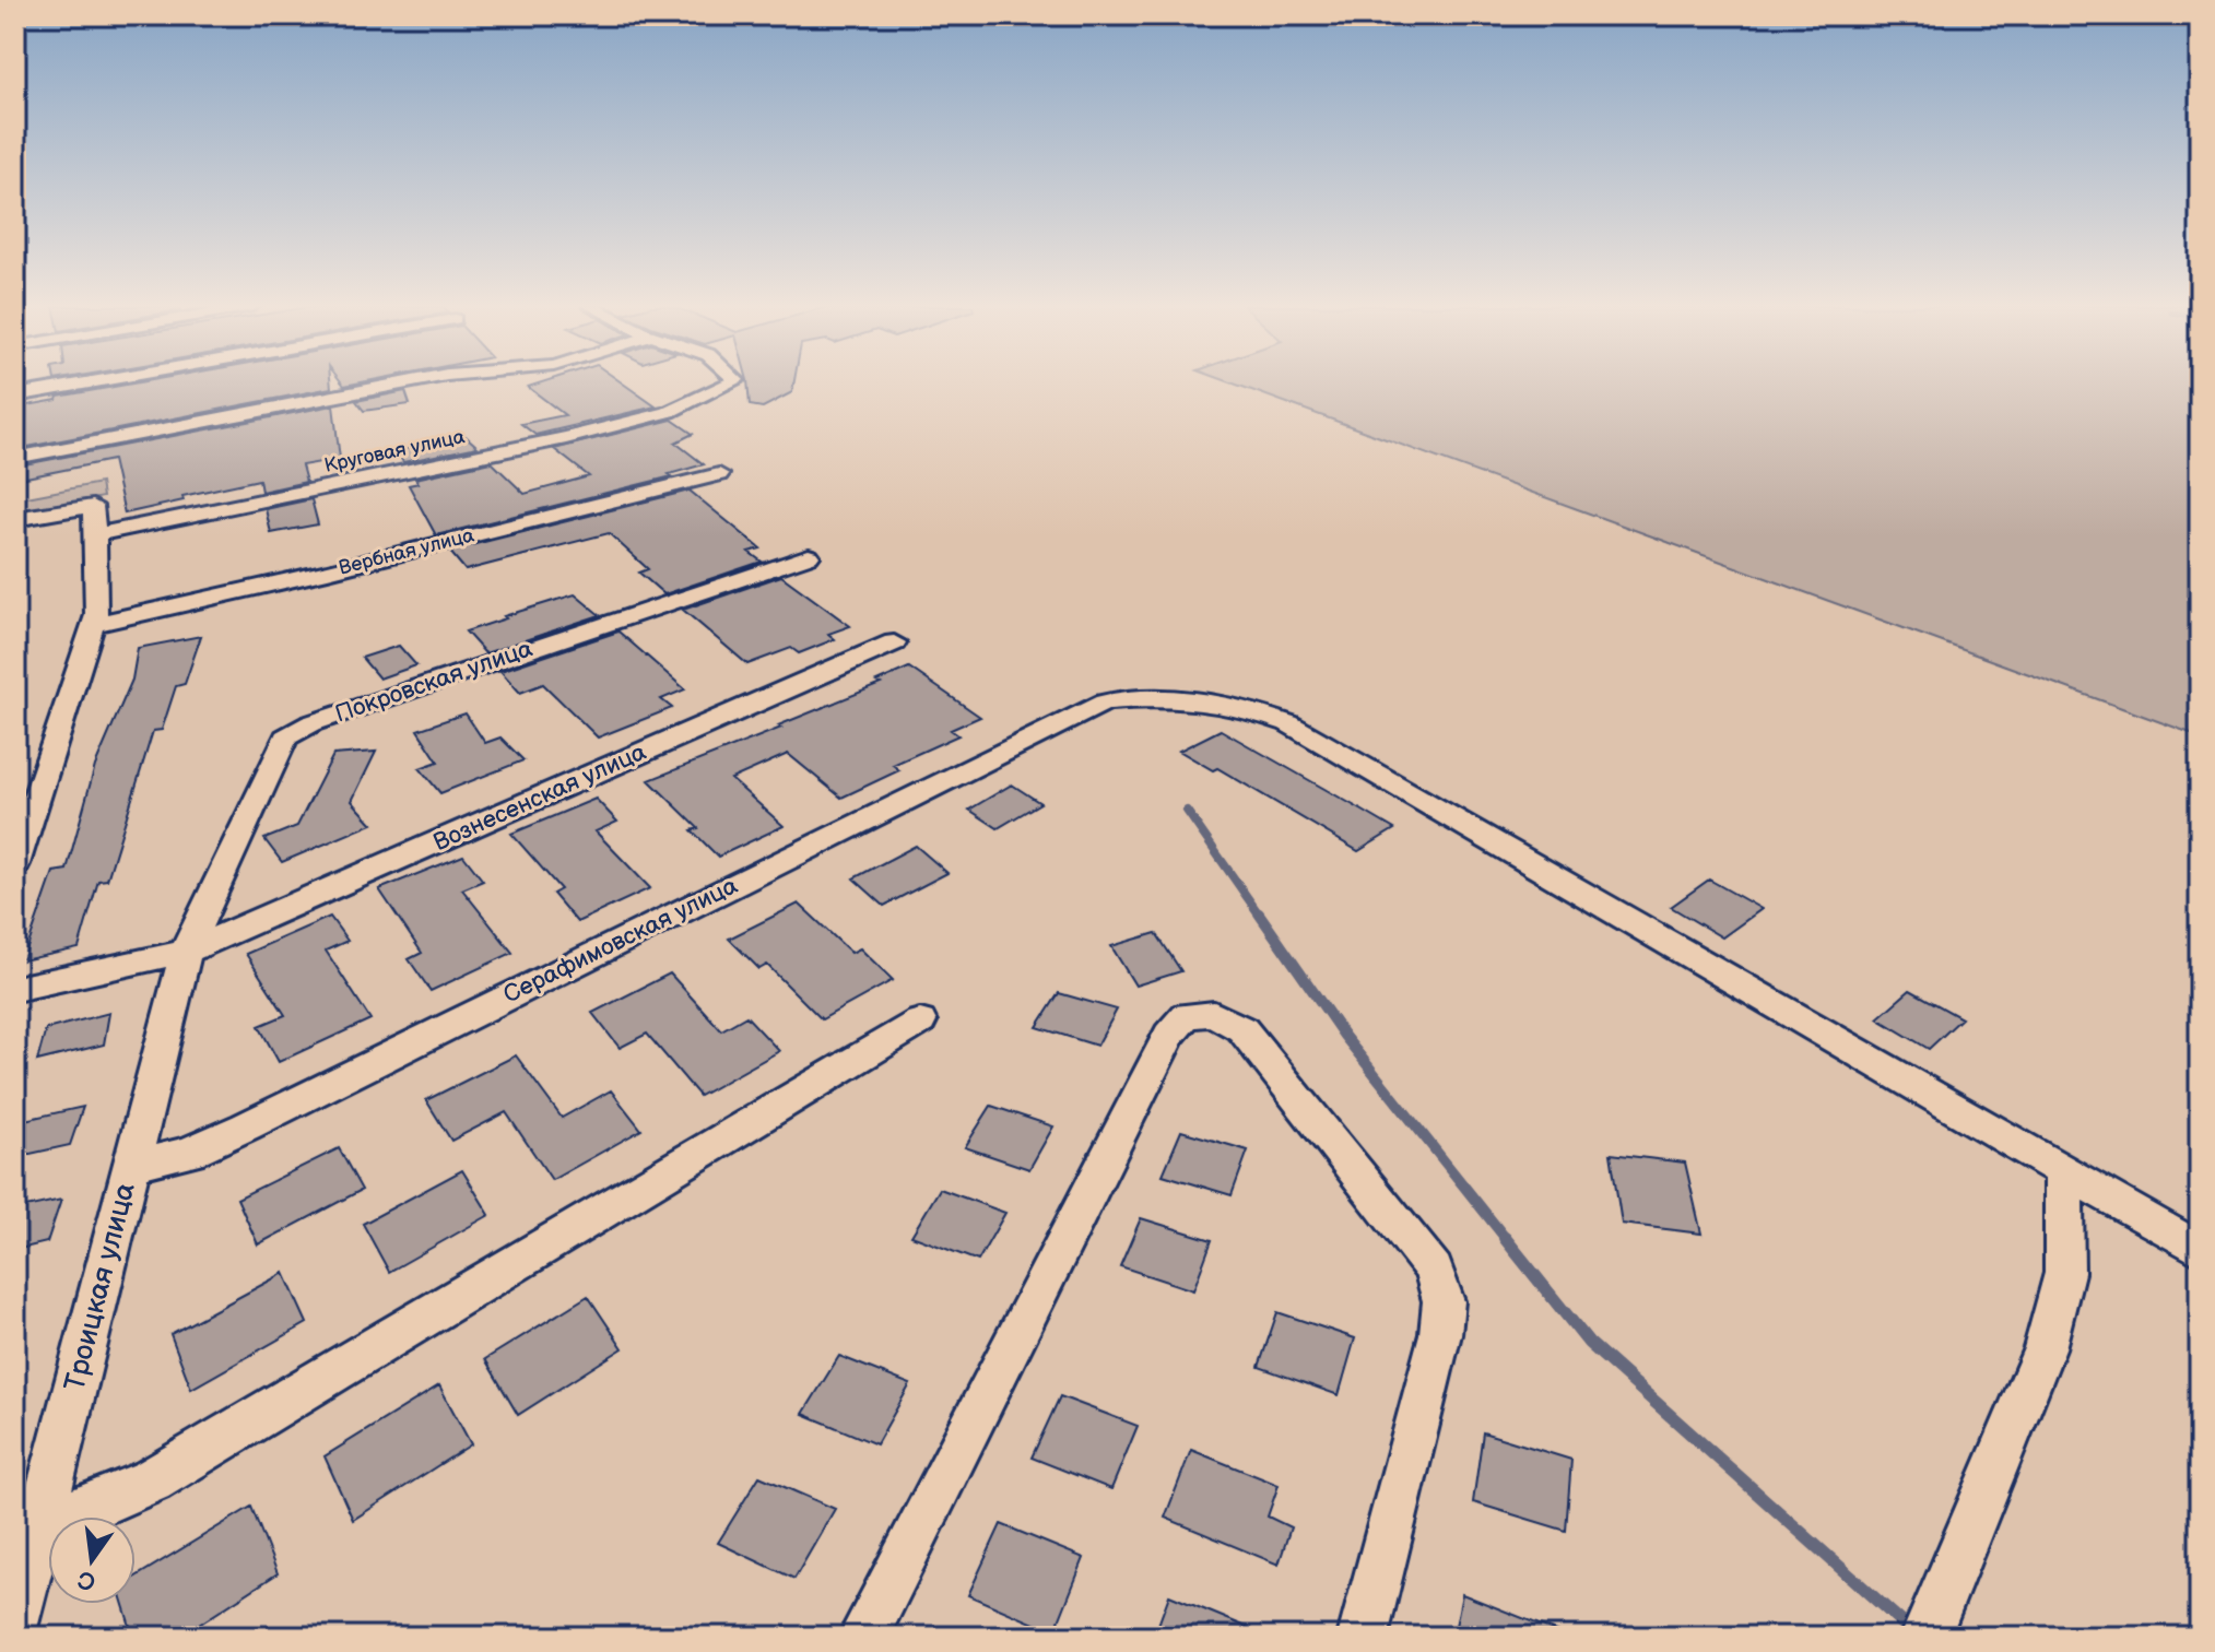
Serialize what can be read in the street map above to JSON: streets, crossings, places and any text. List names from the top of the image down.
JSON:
{
  "streets": {
    "street": [
      "Круговая улица",
      "Вербная улица",
      "Покровская улица",
      "Вознесенская улица",
      "Серафимовская улица",
      "Троицкая улица"
    ]
  },
  "crossings": [
    ["Покровская улица", "Вознесенская улица"],
    ["Покровская улица", "Троицкая улица"],
    ["Вознесенская улица", "Троицкая улица"],
    ["Серафимовская улица", "Троицкая улица"]
  ],
  "north": "bottom"
}
